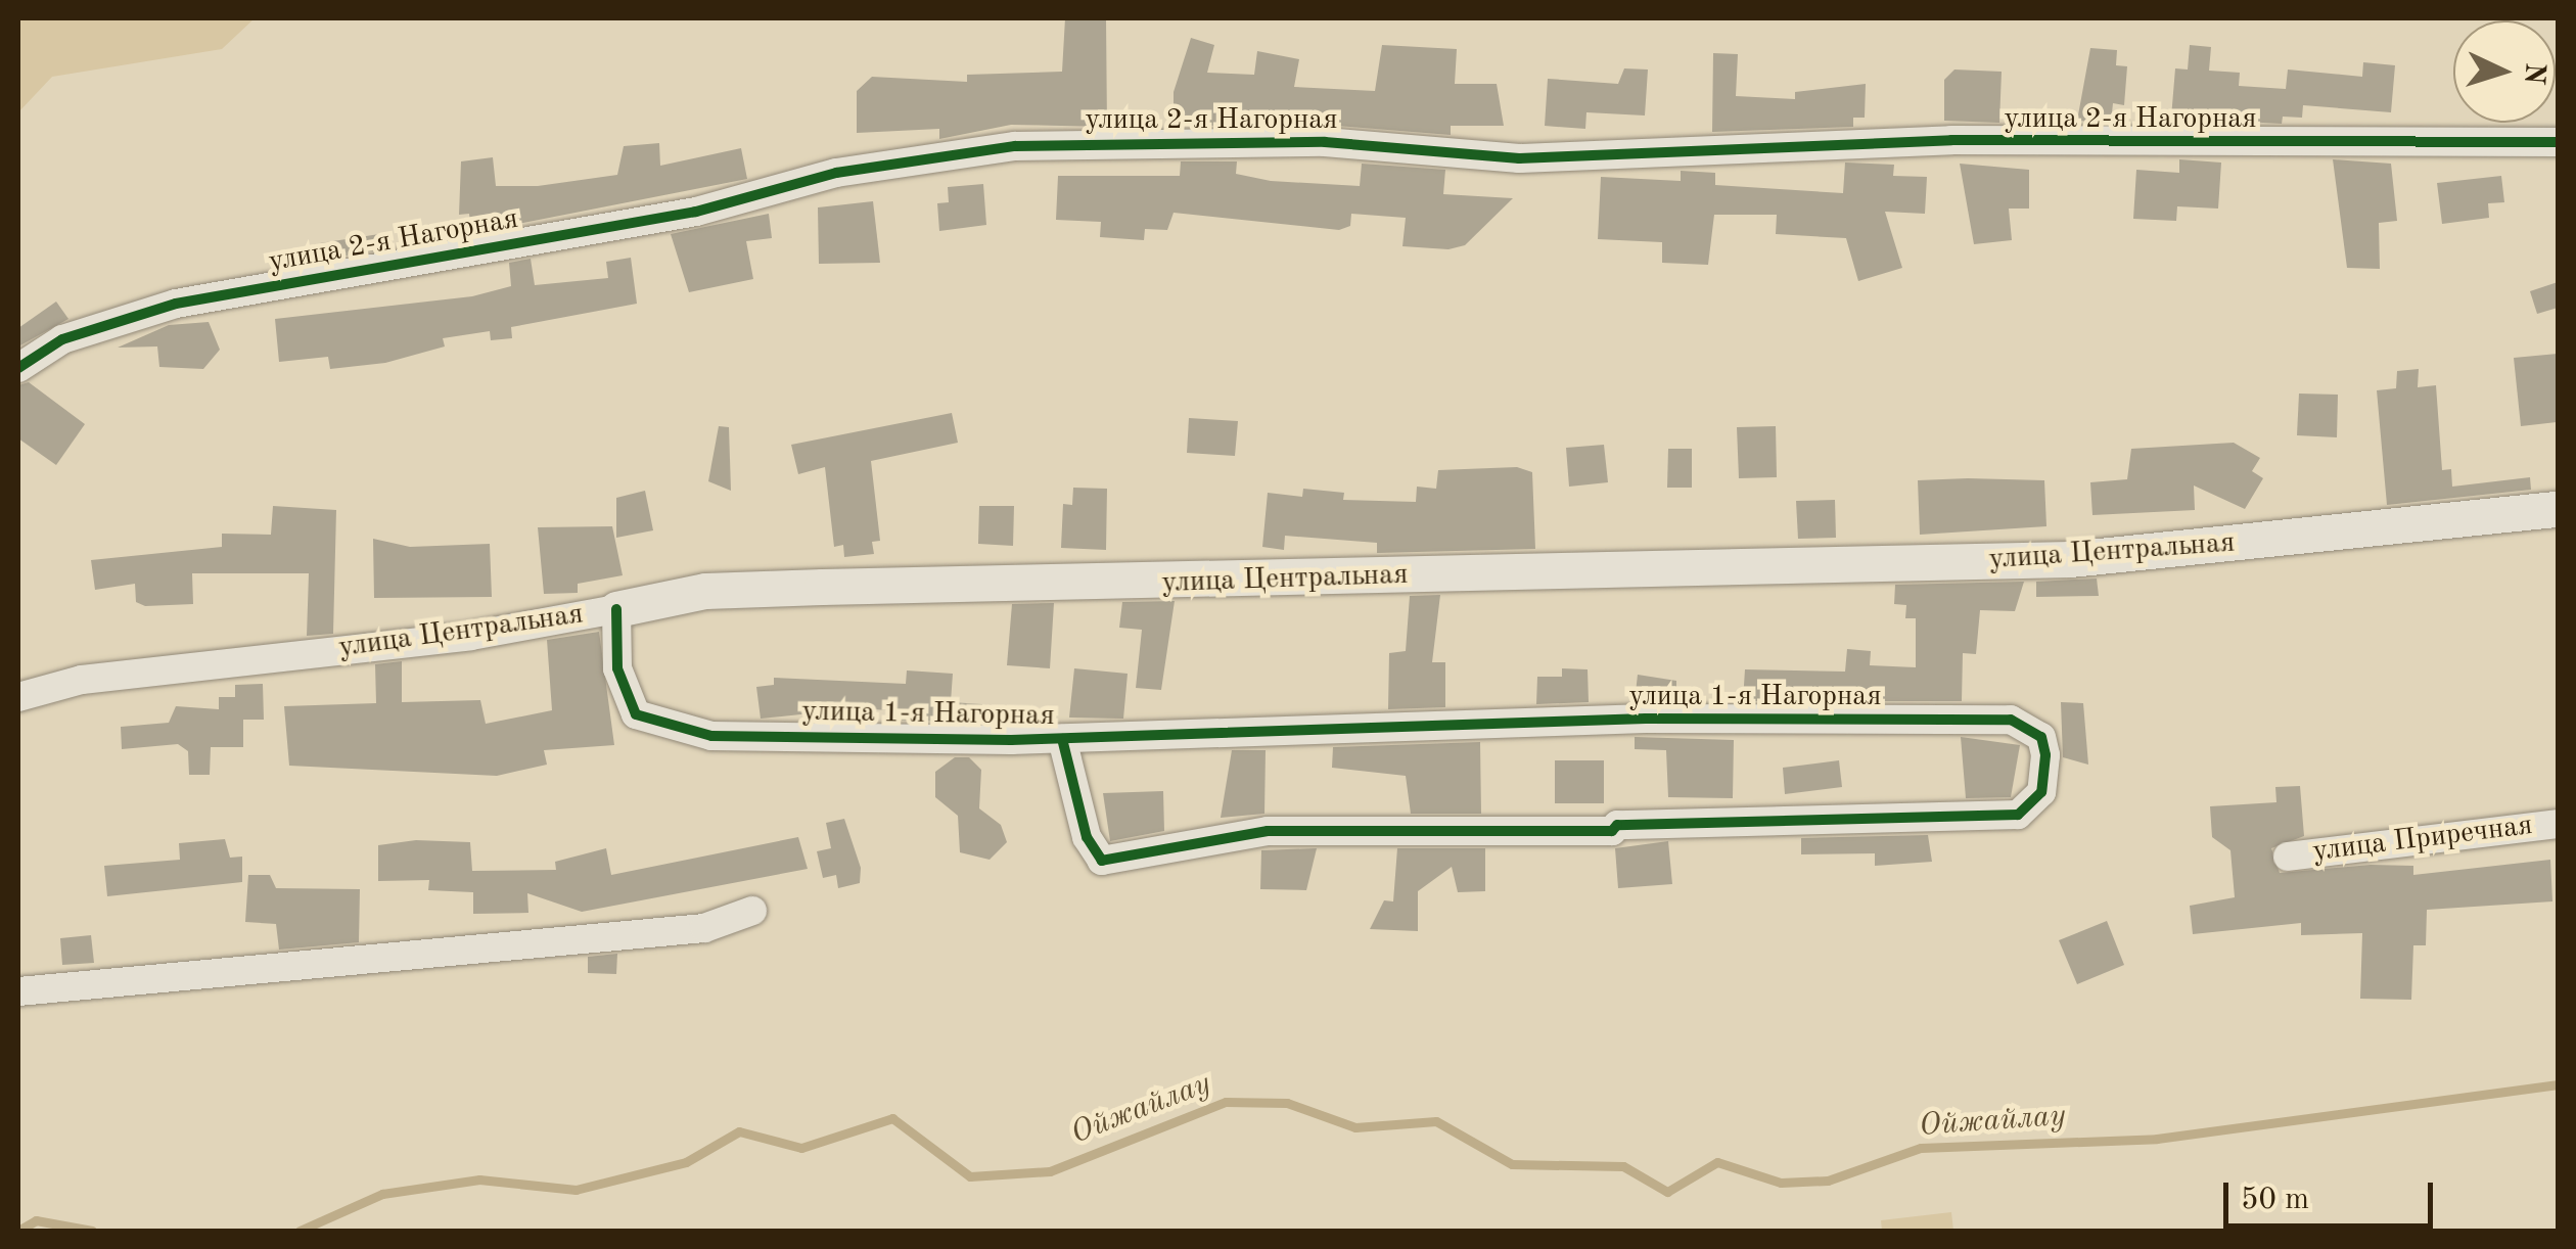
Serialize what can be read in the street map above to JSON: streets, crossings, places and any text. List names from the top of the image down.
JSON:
{
  "streets": {
    "street": [
      "улица 2-я Нагорная",
      "улица Центральная",
      "улица 1-я Нагорная",
      "улица Приречная"
    ]
  },
  "crossings": [
    ["улица Центральная", "улица 1-я Нагорная"]
  ],
  "water": ["Ойжайлау"],
  "scale_bar": "50 m",
  "north": "right"
}
